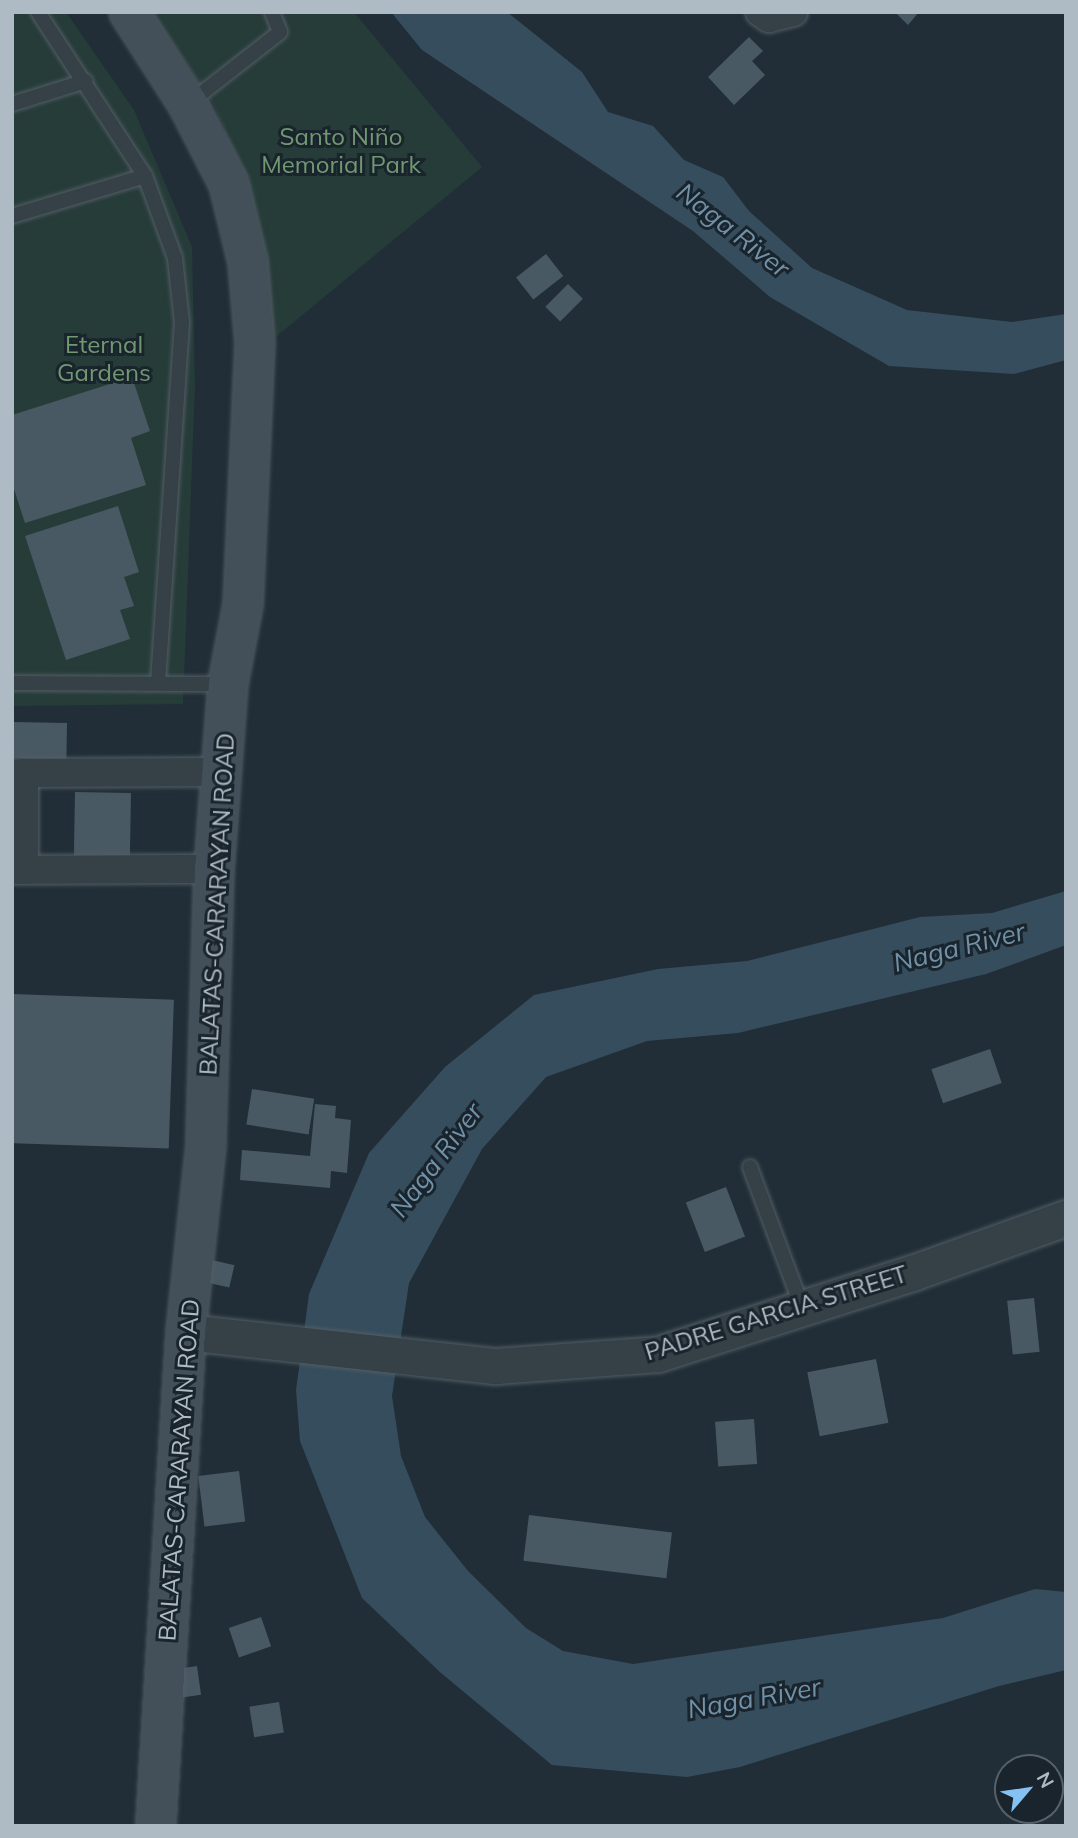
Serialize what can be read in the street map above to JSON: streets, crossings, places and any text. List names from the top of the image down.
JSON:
{
  "streets": {
    "main road": ["BALATAS-CARARAYAN ROAD"],
    "street": ["PADRE GARCIA STREET"]
  },
  "crossings": [
    ["BALATAS-CARARAYAN ROAD", "PADRE GARCIA STREET"]
  ],
  "water": ["Naga River"],
  "parks": ["Santo Niño Memorial Park", "Eternal Gardens"],
  "north": "top right"
}
